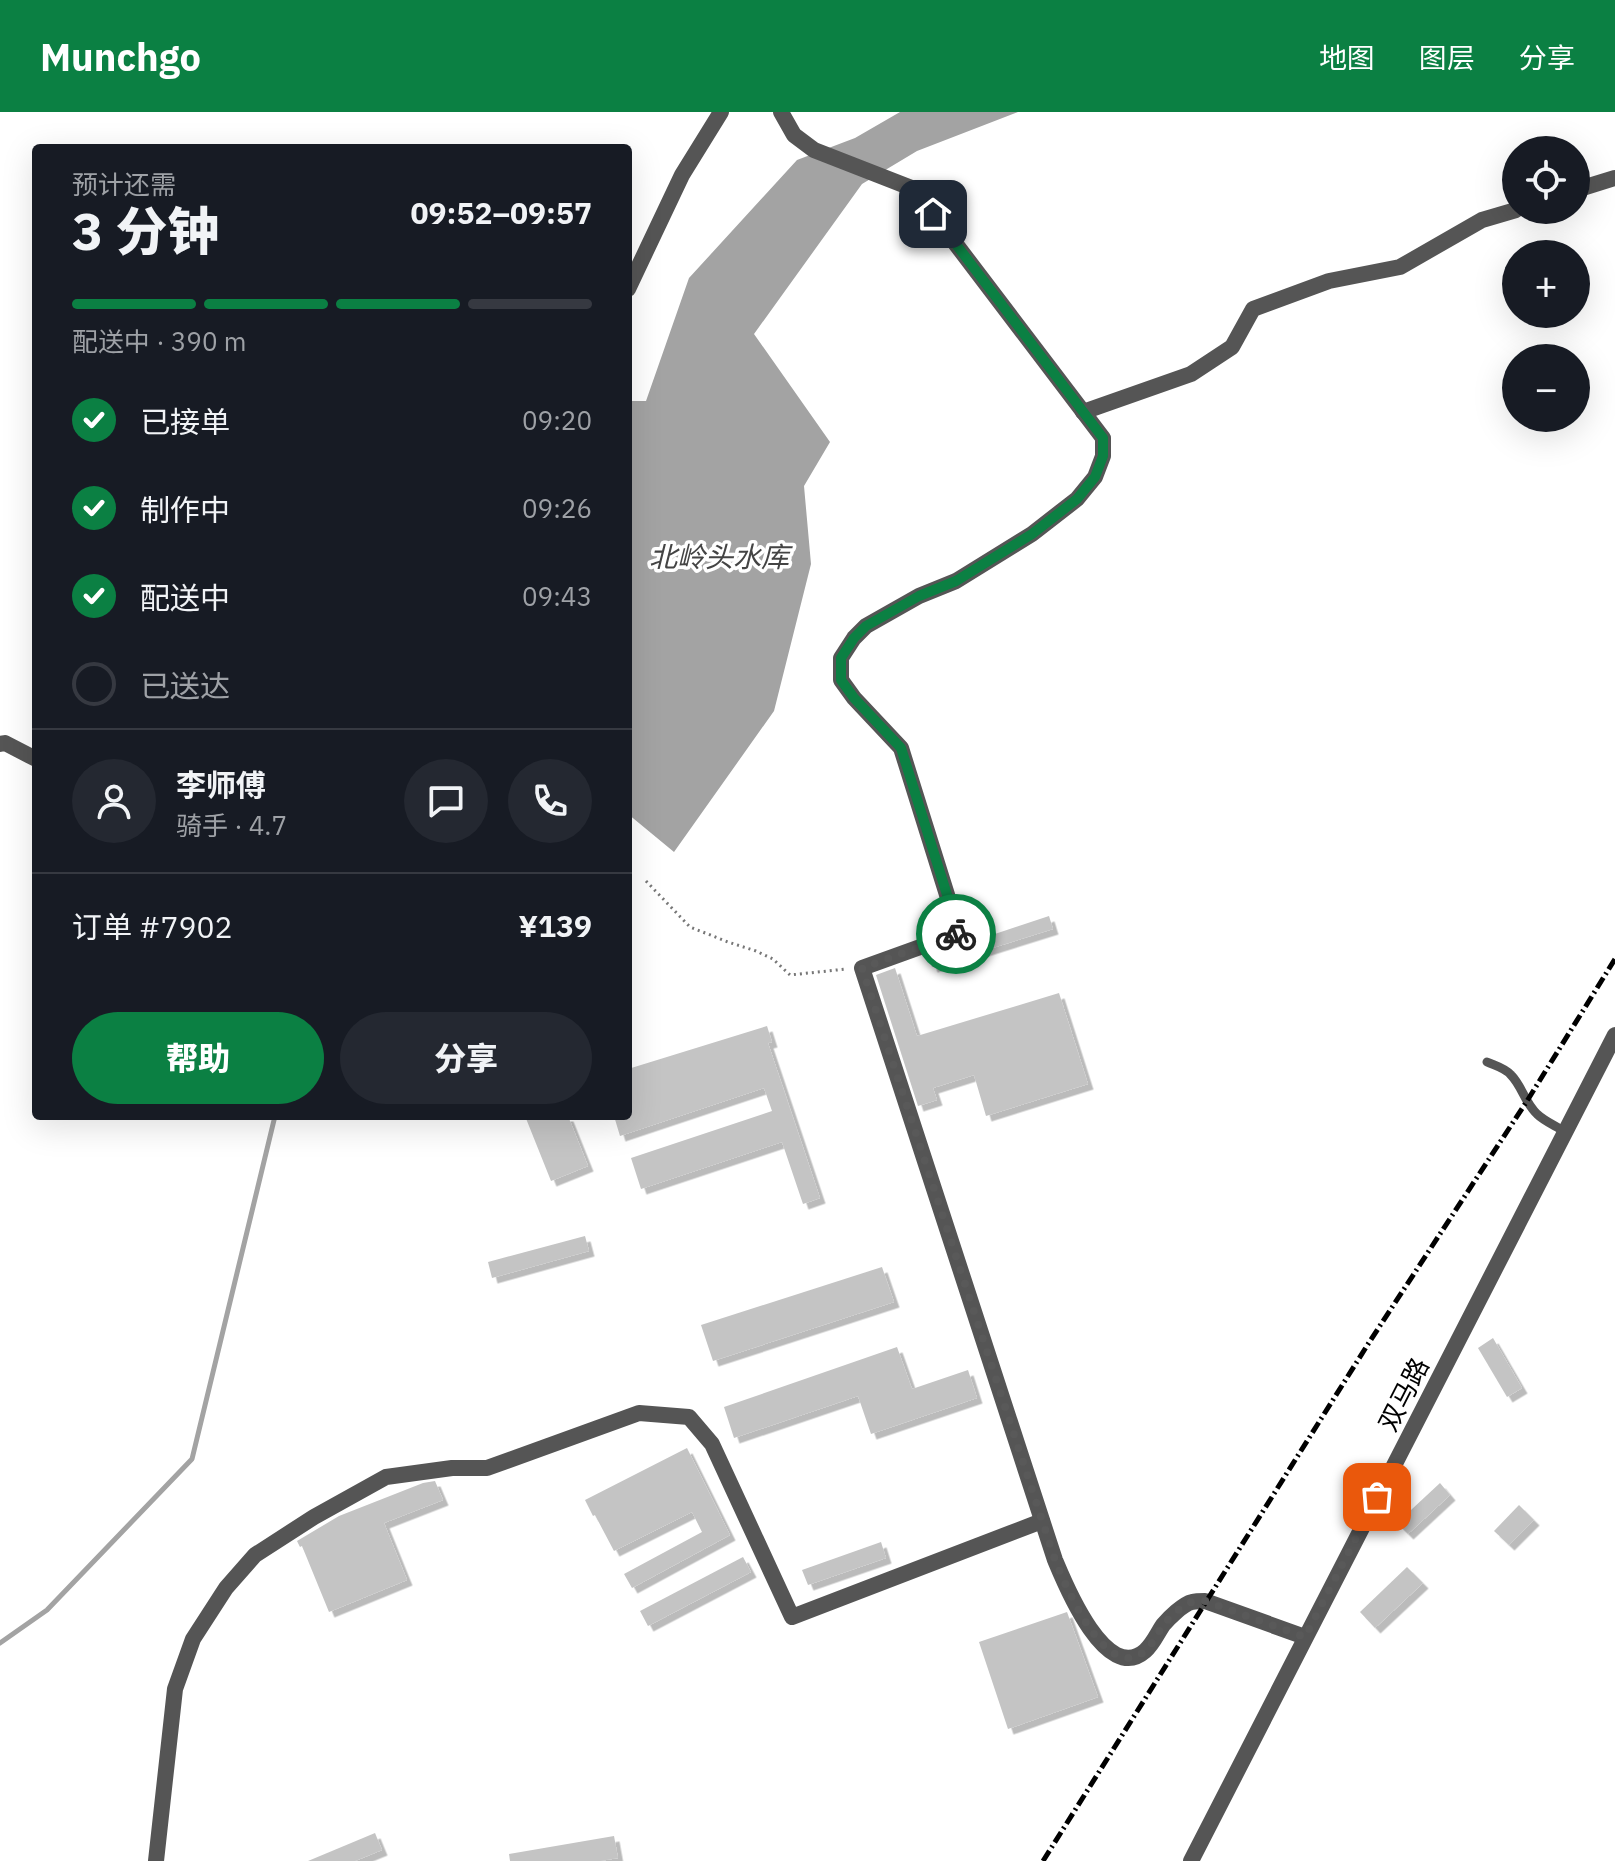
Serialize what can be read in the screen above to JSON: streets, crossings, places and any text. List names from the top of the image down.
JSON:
{
  "streets": {
    "street": ["双马路"]
  },
  "water": ["北岭头水库"],
  "page": {
    "header": "Munchgo",
    "nav": ["地图", "图层", "分享"],
    "map_buttons": ["+", "−"],
    "heading": ["3 分钟", "预计还需", "09:52–09:57"],
    "panel": [
      "李师傅",
      "骑手 · 4.7",
      "订单 #7902",
      "¥139"
    ],
    "bar": "配送中 · 390 m",
    "list": [
      ["已接单", "09:20"],
      ["制作中", "09:26"],
      ["配送中", "09:43"],
      "已送达"
    ],
    "buttons": ["帮助", "分享"]
  }
}
